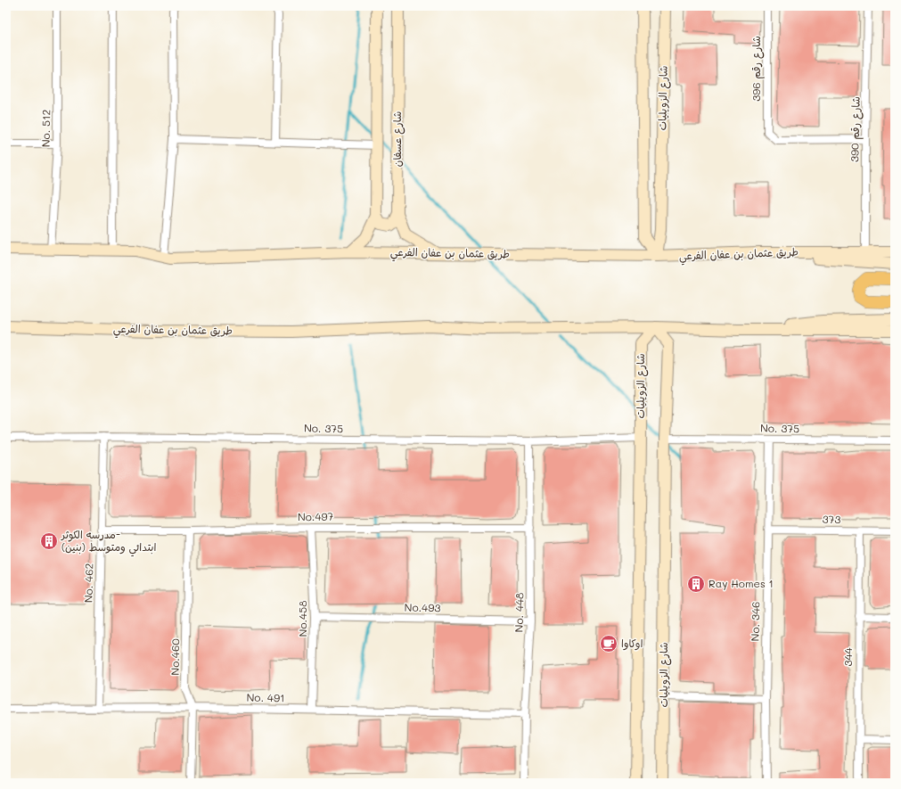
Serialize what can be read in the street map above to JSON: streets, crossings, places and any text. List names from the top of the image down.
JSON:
{
  "streets": {
    "main road": ["شارع الزويليات", "شارع عسفان", "طريق عثمان بن عفان الفرعي"],
    "street": [
      "شارع رقم 396",
      "No. 512",
      "شارع رقم 390",
      "No. 375",
      "No.497",
      "373",
      "No. 462",
      "No.493",
      "No. 448",
      "No.458",
      "No. 346",
      "No.460",
      "344",
      "No. 491"
    ]
  },
  "crossings": [
    ["شارع رقم 396", "شارع رقم 390"],
    ["شارع الزويليات", "طريق عثمان بن عفان الفرعي"],
    ["شارع الزويليات", "No. 375"],
    ["No. 512", "طريق عثمان بن عفان الفرعي"],
    ["شارع رقم 390", "طريق عثمان بن عفان الفرعي"],
    ["شارع عسفان", "طريق عثمان بن عفان الفرعي"],
    ["No. 375", "No. 462"],
    ["No. 375", "No. 448"],
    ["No. 375", "No. 346"],
    ["No.497", "No. 462"],
    ["No.497", "No. 448"],
    ["No.497", "No.458"],
    ["No.497", "No.460"],
    ["373", "No. 346"],
    ["373", "344"],
    ["No. 462", "No. 491"],
    ["No.493", "No. 448"],
    ["No.493", "No.458"],
    ["No. 448", "No. 491"],
    ["No.458", "No. 491"],
    ["No.460", "No. 491"]
  ],
  "places": {
    "building": ["مدرسه الكوثر- ابتدائي ومتوسط (بنين)", "Ray Homes 1"],
    "cafe": ["اوكاوا"]
  }
}
